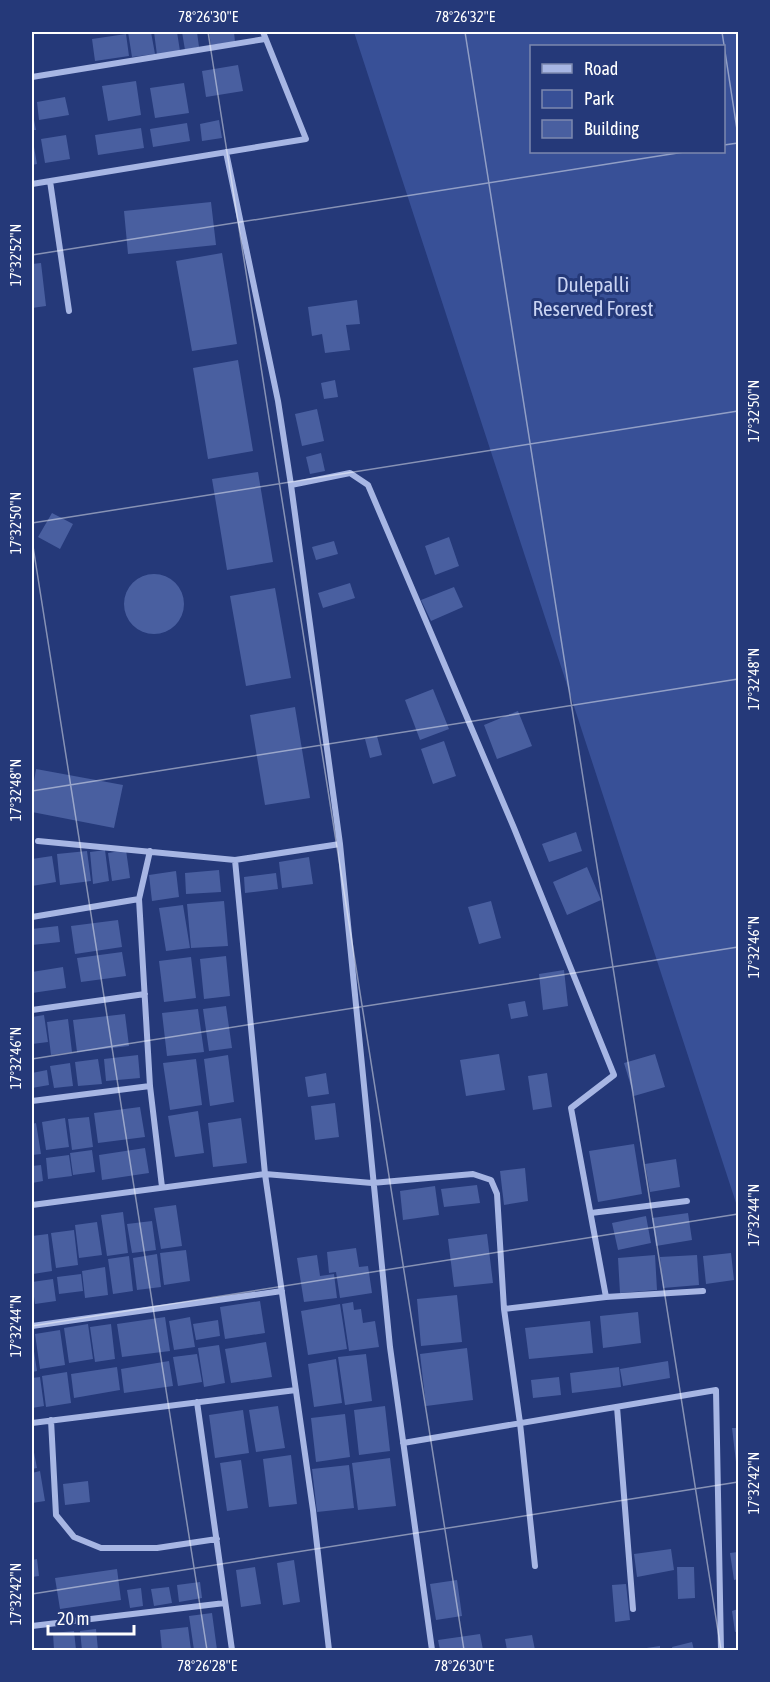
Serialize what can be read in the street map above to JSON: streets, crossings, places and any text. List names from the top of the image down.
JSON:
{
  "parks": ["Dulepalli Reserved Forest"],
  "legend": ["Road", "Park", "Building"],
  "scale_bar": "20 m",
  "coordinates": [
    "78°26'30\"E",
    "78°26'32\"E",
    "17°32'52\"N",
    "17°32'50\"N",
    "17°32'48\"N",
    "17°32'46\"N",
    "17°32'44\"N",
    "17°32'42\"N",
    "78°26'28\"E"
  ]
}
